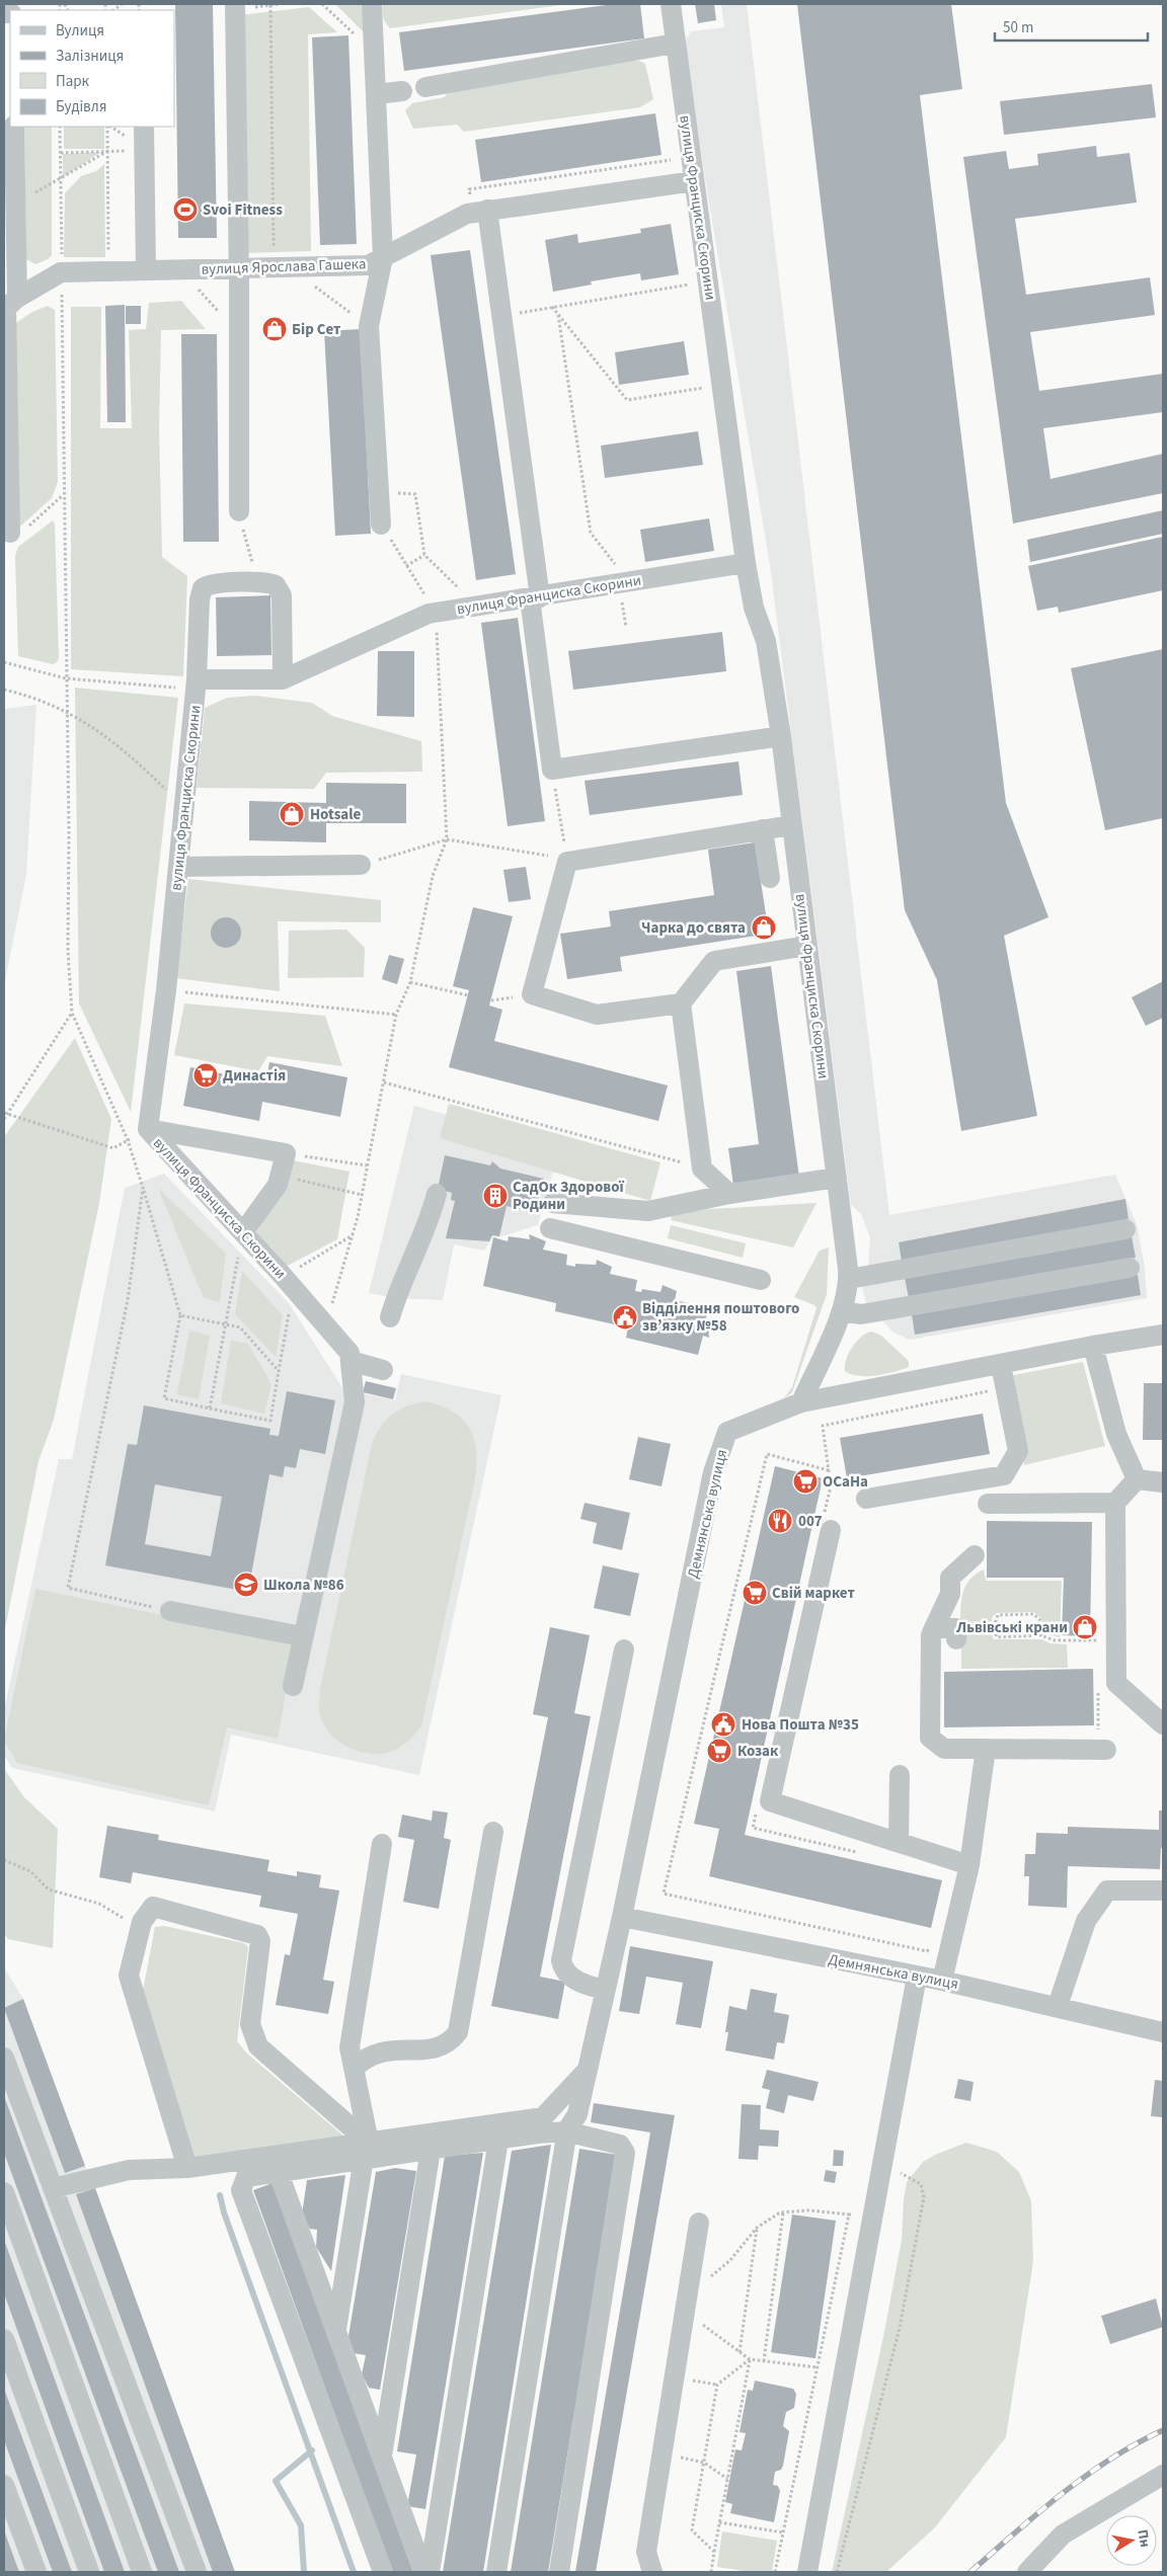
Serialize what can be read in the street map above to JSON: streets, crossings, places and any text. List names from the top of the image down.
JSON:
{
  "streets": {
    "street": ["вулиця Франциска Скорини", "вулиця Ярослава Гашека", "Демнянська вулиця"]
  },
  "crossings": [
    ["вулиця Франциска Скорини", "вулиця Ярослава Гашека"],
    ["вулиця Франциска Скорини", "Демнянська вулиця"]
  ],
  "places": {
    "sports": ["Svoi Fitness"],
    "shop": [
      "Бір Сет",
      "Hotsale",
      "Чарка до свята",
      "Львівські крани"
    ],
    "supermarket": [
      "Династія",
      "ОСаНа",
      "Свій маркет",
      "Козак"
    ],
    "building": ["СадОк Здорової Родини"],
    "public building": ["Відділення поштового зв’язку №58", "Нова Пошта №35"],
    "restaurant": ["007"],
    "school or university": ["Школа №86"]
  },
  "legend": [
    "Вулиця",
    "Залізниця",
    "Парк",
    "Будівля"
  ],
  "scale_bar": "50 m",
  "north": "right"
}
